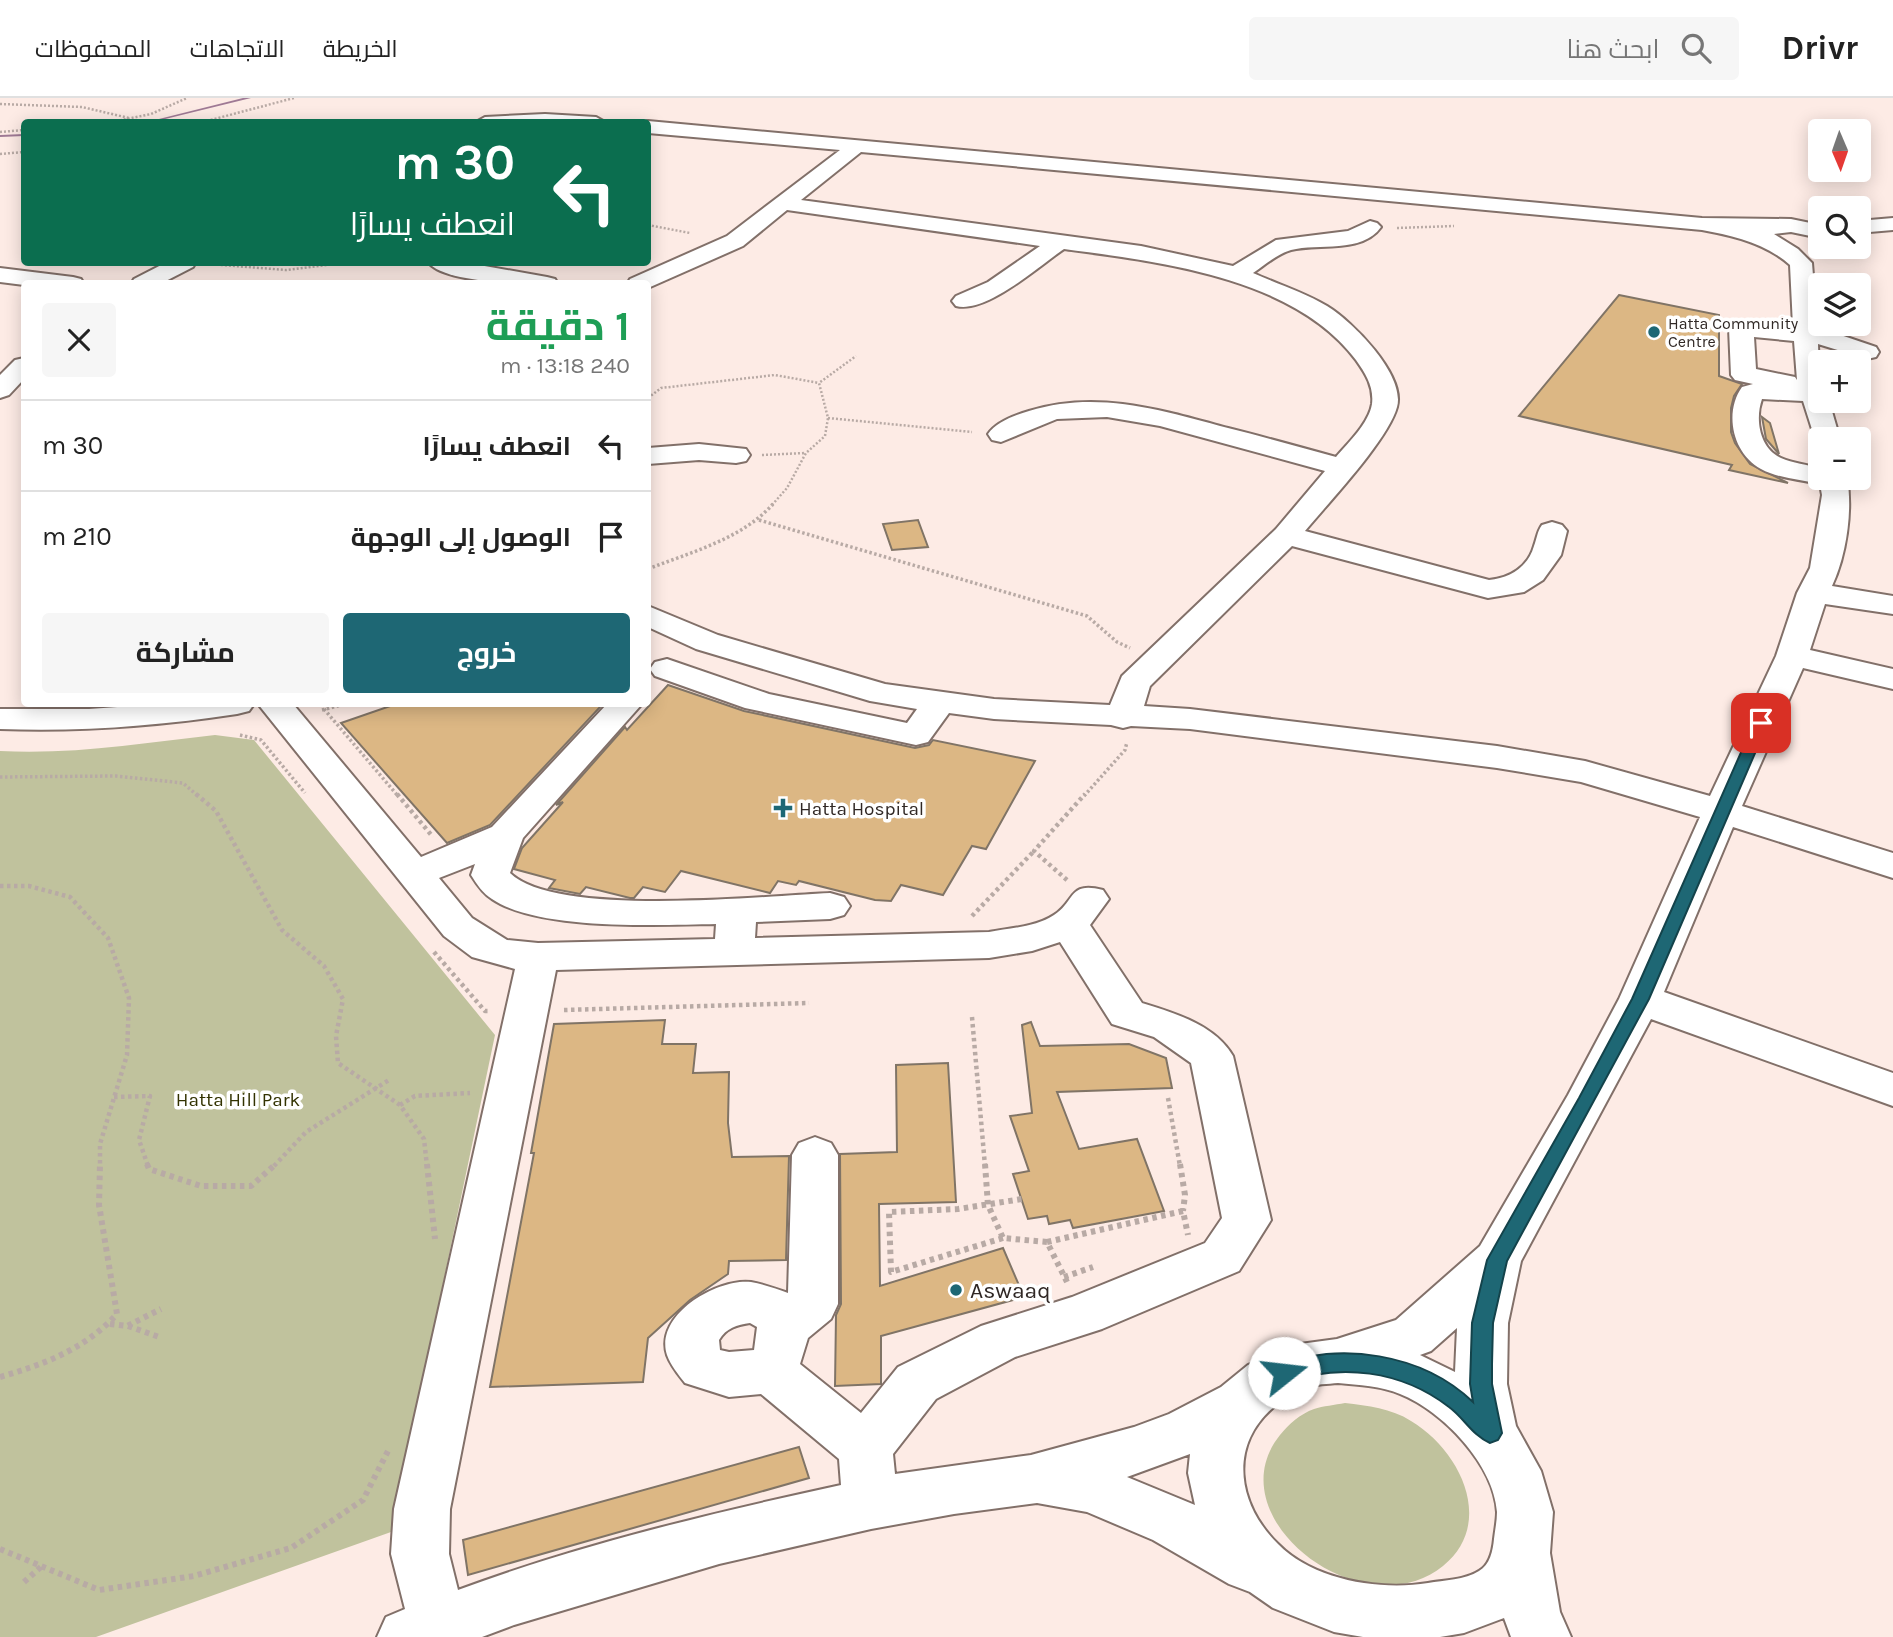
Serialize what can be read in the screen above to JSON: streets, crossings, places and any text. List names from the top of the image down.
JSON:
{
  "parks": ["Hatta Hill Park"],
  "places": {
    "other": ["Hatta Community Centre", "Aswaaq"],
    "health": ["Hatta Hospital"]
  },
  "north": "bottom",
  "page": {
    "header": "Drivr",
    "search": "ابحث هنا",
    "nav": ["الخريطة", "الاتجاهات", "المحفوظات"],
    "map_buttons": ["+", "−"],
    "turn": ["30 m", "انعطف يسارًا"],
    "heading": ["1 دقيقة", "240 m · 13:18"],
    "list": [
      {
        "name": "انعطف يسارًا",
        "value": "30 m"
      },
      {
        "name": "الوصول إلى الوجهة",
        "value": "210 m"
      }
    ],
    "buttons": ["خروج", "مشاركة"]
  }
}
